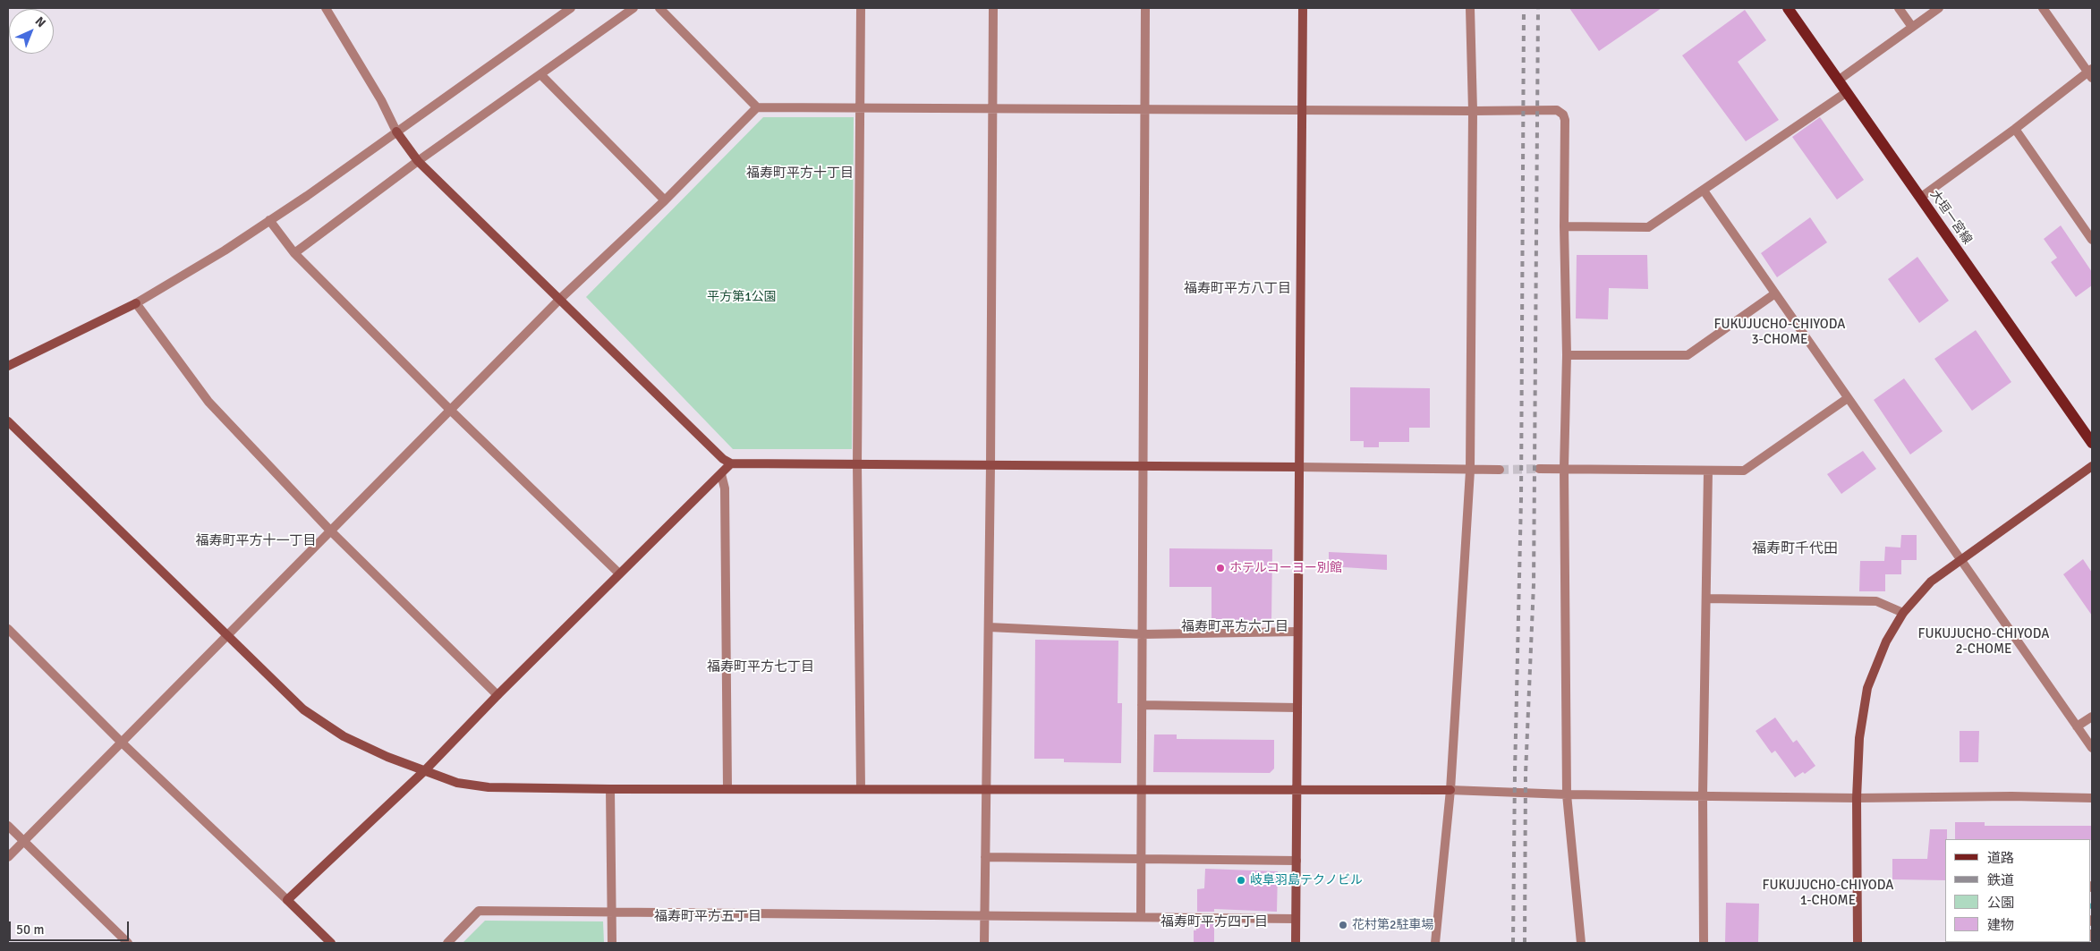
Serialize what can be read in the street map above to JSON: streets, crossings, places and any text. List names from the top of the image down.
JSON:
{
  "streets": {
    "main road": ["大垣一宮線"]
  },
  "districts": [
    "福寿町平方十丁目",
    "福寿町平方八丁目",
    "FUKUJUCHO-CHIYODA 3-CHOME",
    "福寿町平方十一丁目",
    "福寿町千代田",
    "福寿町平方六丁目",
    "FUKUJUCHO-CHIYODA 2-CHOME",
    "福寿町平方七丁目",
    "FUKUJUCHO-CHIYODA 1-CHOME",
    "福寿町平方五丁目",
    "福寿町平方四丁目"
  ],
  "parks": ["平方第1公園"],
  "places": ["ホテルコーヨー別館", "岐阜羽島テクノビル", "花村第2駐車場"],
  "legend": [
    "道路",
    "鉄道",
    "公園",
    "建物"
  ],
  "scale_bar": "50 m",
  "north": "top right"
}
